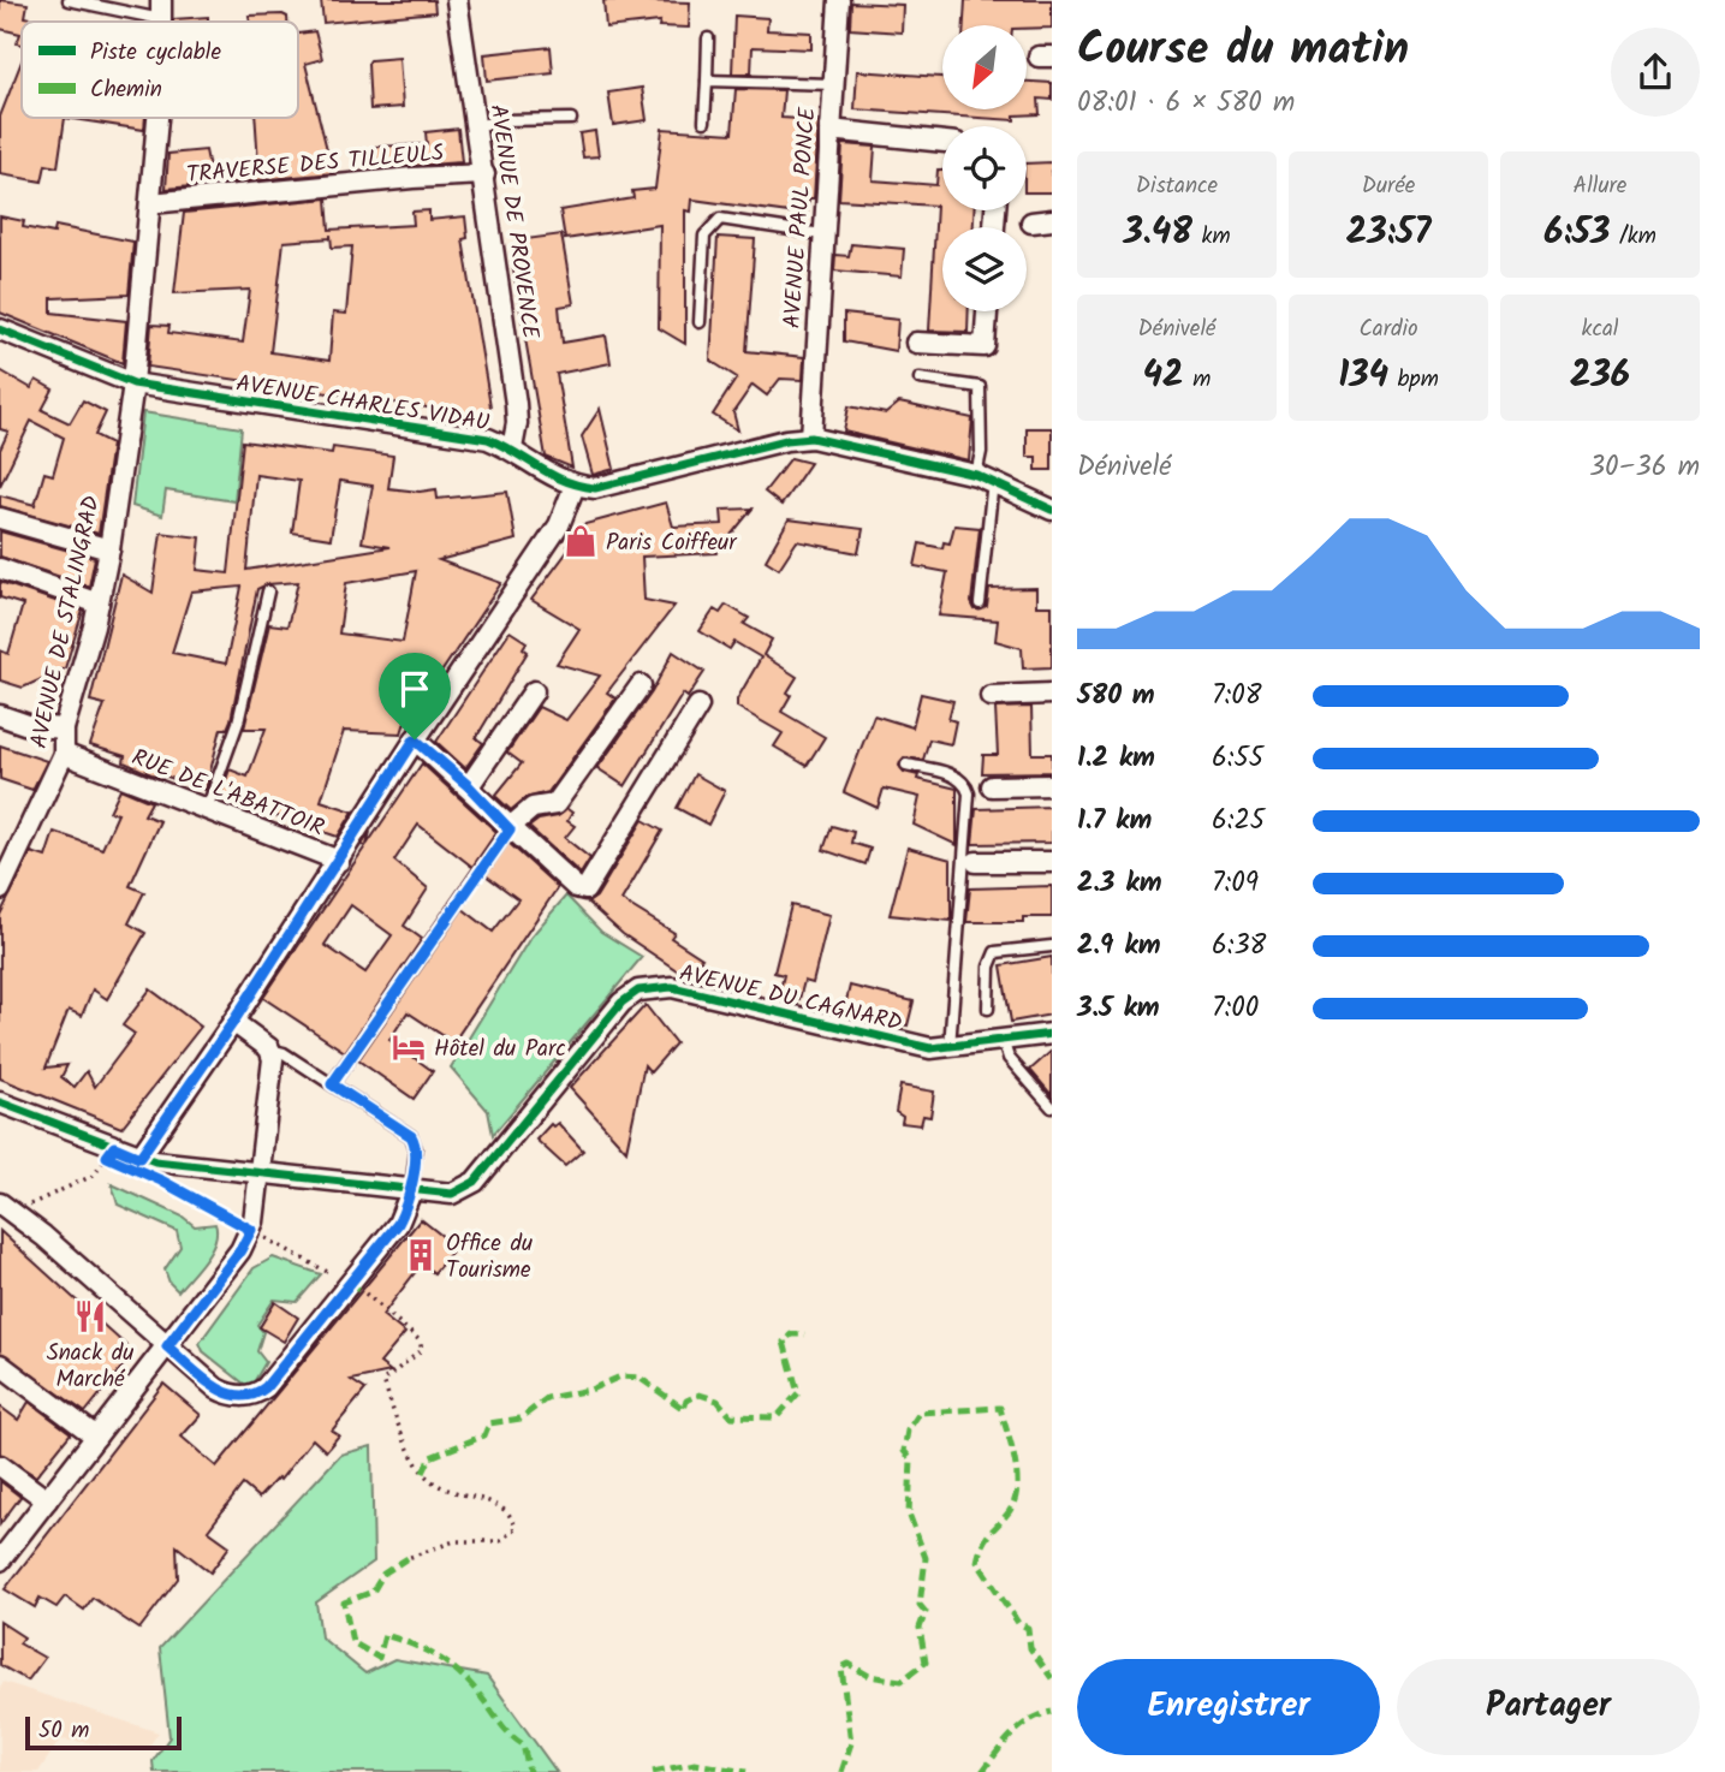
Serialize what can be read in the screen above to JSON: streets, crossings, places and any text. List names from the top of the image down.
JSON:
{
  "streets": {
    "street": [
      "TRAVERSE DES TILLEULS",
      "AVENUE PAUL PONCE",
      "AVENUE DE PROVENCE",
      "AVENUE CHARLES VIDAU",
      "AVENUE DE STALINGRAD",
      "RUE DE L'ABATTOIR",
      "AVENUE DU CAGNARD"
    ]
  },
  "crossings": [
    ["TRAVERSE DES TILLEULS", "AVENUE DE PROVENCE"],
    ["TRAVERSE DES TILLEULS", "AVENUE DE STALINGRAD"],
    ["AVENUE DE PROVENCE", "AVENUE CHARLES VIDAU"],
    ["AVENUE CHARLES VIDAU", "AVENUE DE STALINGRAD"],
    ["AVENUE DE STALINGRAD", "RUE DE L'ABATTOIR"],
    ["RUE DE L'ABATTOIR", "AVENUE DU CAGNARD"]
  ],
  "places": {
    "shop": ["Paris Coiffeur"],
    "hotel": ["Hôtel du Parc"],
    "building": ["Office du Tourisme"],
    "restaurant": ["Snack du Marché"]
  },
  "legend": ["Piste cyclable", "Chemin"],
  "scale_bar": "50 m",
  "north": "bottom left",
  "page": {
    "heading": ["Course du matin", "08:01 · 6 × 580 m"],
    "stats": [
      ["Distance", "3.48 km"],
      ["Durée", "23:57"],
      ["Allure", "6:53 /km"],
      ["Dénivelé", "42 m"],
      ["Cardio", "134 bpm"],
      ["kcal", "236"]
    ],
    "chart": ["Dénivelé", "30–36 m"],
    "list": [
      {
        "name": "580 m",
        "note": "7:08"
      },
      {
        "name": "1.2 km",
        "note": "6:55"
      },
      {
        "name": "1.7 km",
        "note": "6:25"
      },
      {
        "name": "2.3 km",
        "note": "7:09"
      },
      {
        "name": "2.9 km",
        "note": "6:38"
      },
      {
        "name": "3.5 km",
        "note": "7:00"
      }
    ],
    "buttons": ["Enregistrer", "Partager"],
    "scale": "50 m"
  }
}
